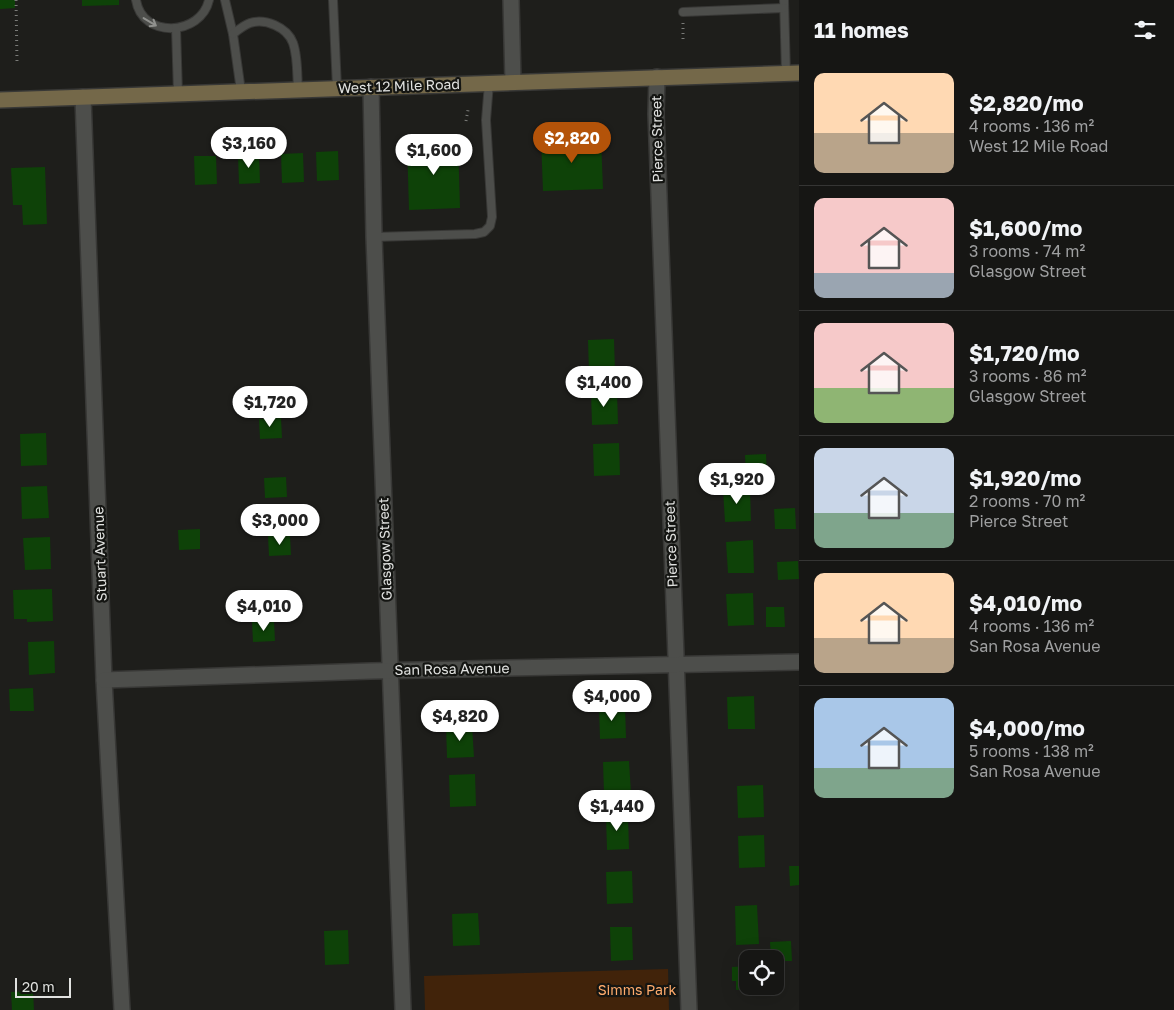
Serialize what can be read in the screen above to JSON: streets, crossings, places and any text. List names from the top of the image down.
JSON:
{
  "streets": {
    "main road": ["West 12 Mile Road"],
    "street": [
      "Pierce Street",
      "Glasgow Street",
      "Stuart Avenue",
      "San Rosa Avenue"
    ]
  },
  "crossings": [
    ["West 12 Mile Road", "Pierce Street"],
    ["West 12 Mile Road", "Glasgow Street"],
    ["West 12 Mile Road", "Stuart Avenue"],
    ["Pierce Street", "San Rosa Avenue"],
    ["Glasgow Street", "San Rosa Avenue"],
    ["Stuart Avenue", "San Rosa Avenue"]
  ],
  "parks": ["Simms Park"],
  "scale_bar": "20 m",
  "page": {
    "heading": "11 homes",
    "list": [
      {
        "name": "$2,820/mo",
        "note": "4 rooms · 136 m² · West 12 Mile Road"
      },
      {
        "name": "$1,600/mo",
        "note": "3 rooms · 74 m² · Glasgow Street"
      },
      {
        "name": "$1,720/mo",
        "note": "3 rooms · 86 m² · Glasgow Street"
      },
      {
        "name": "$1,920/mo",
        "note": "2 rooms · 70 m² · Pierce Street"
      },
      {
        "name": "$4,010/mo",
        "note": "4 rooms · 136 m² · San Rosa Avenue"
      },
      {
        "name": "$4,000/mo",
        "note": "5 rooms · 138 m² · San Rosa Avenue"
      }
    ],
    "price": [
      "$2,820",
      "$3,160",
      "$1,600",
      "$1,400",
      "$1,720",
      "$1,920",
      "$3,000",
      "$4,010",
      "$4,000",
      "$4,820",
      "$1,440"
    ],
    "scale": "20 m"
  }
}
